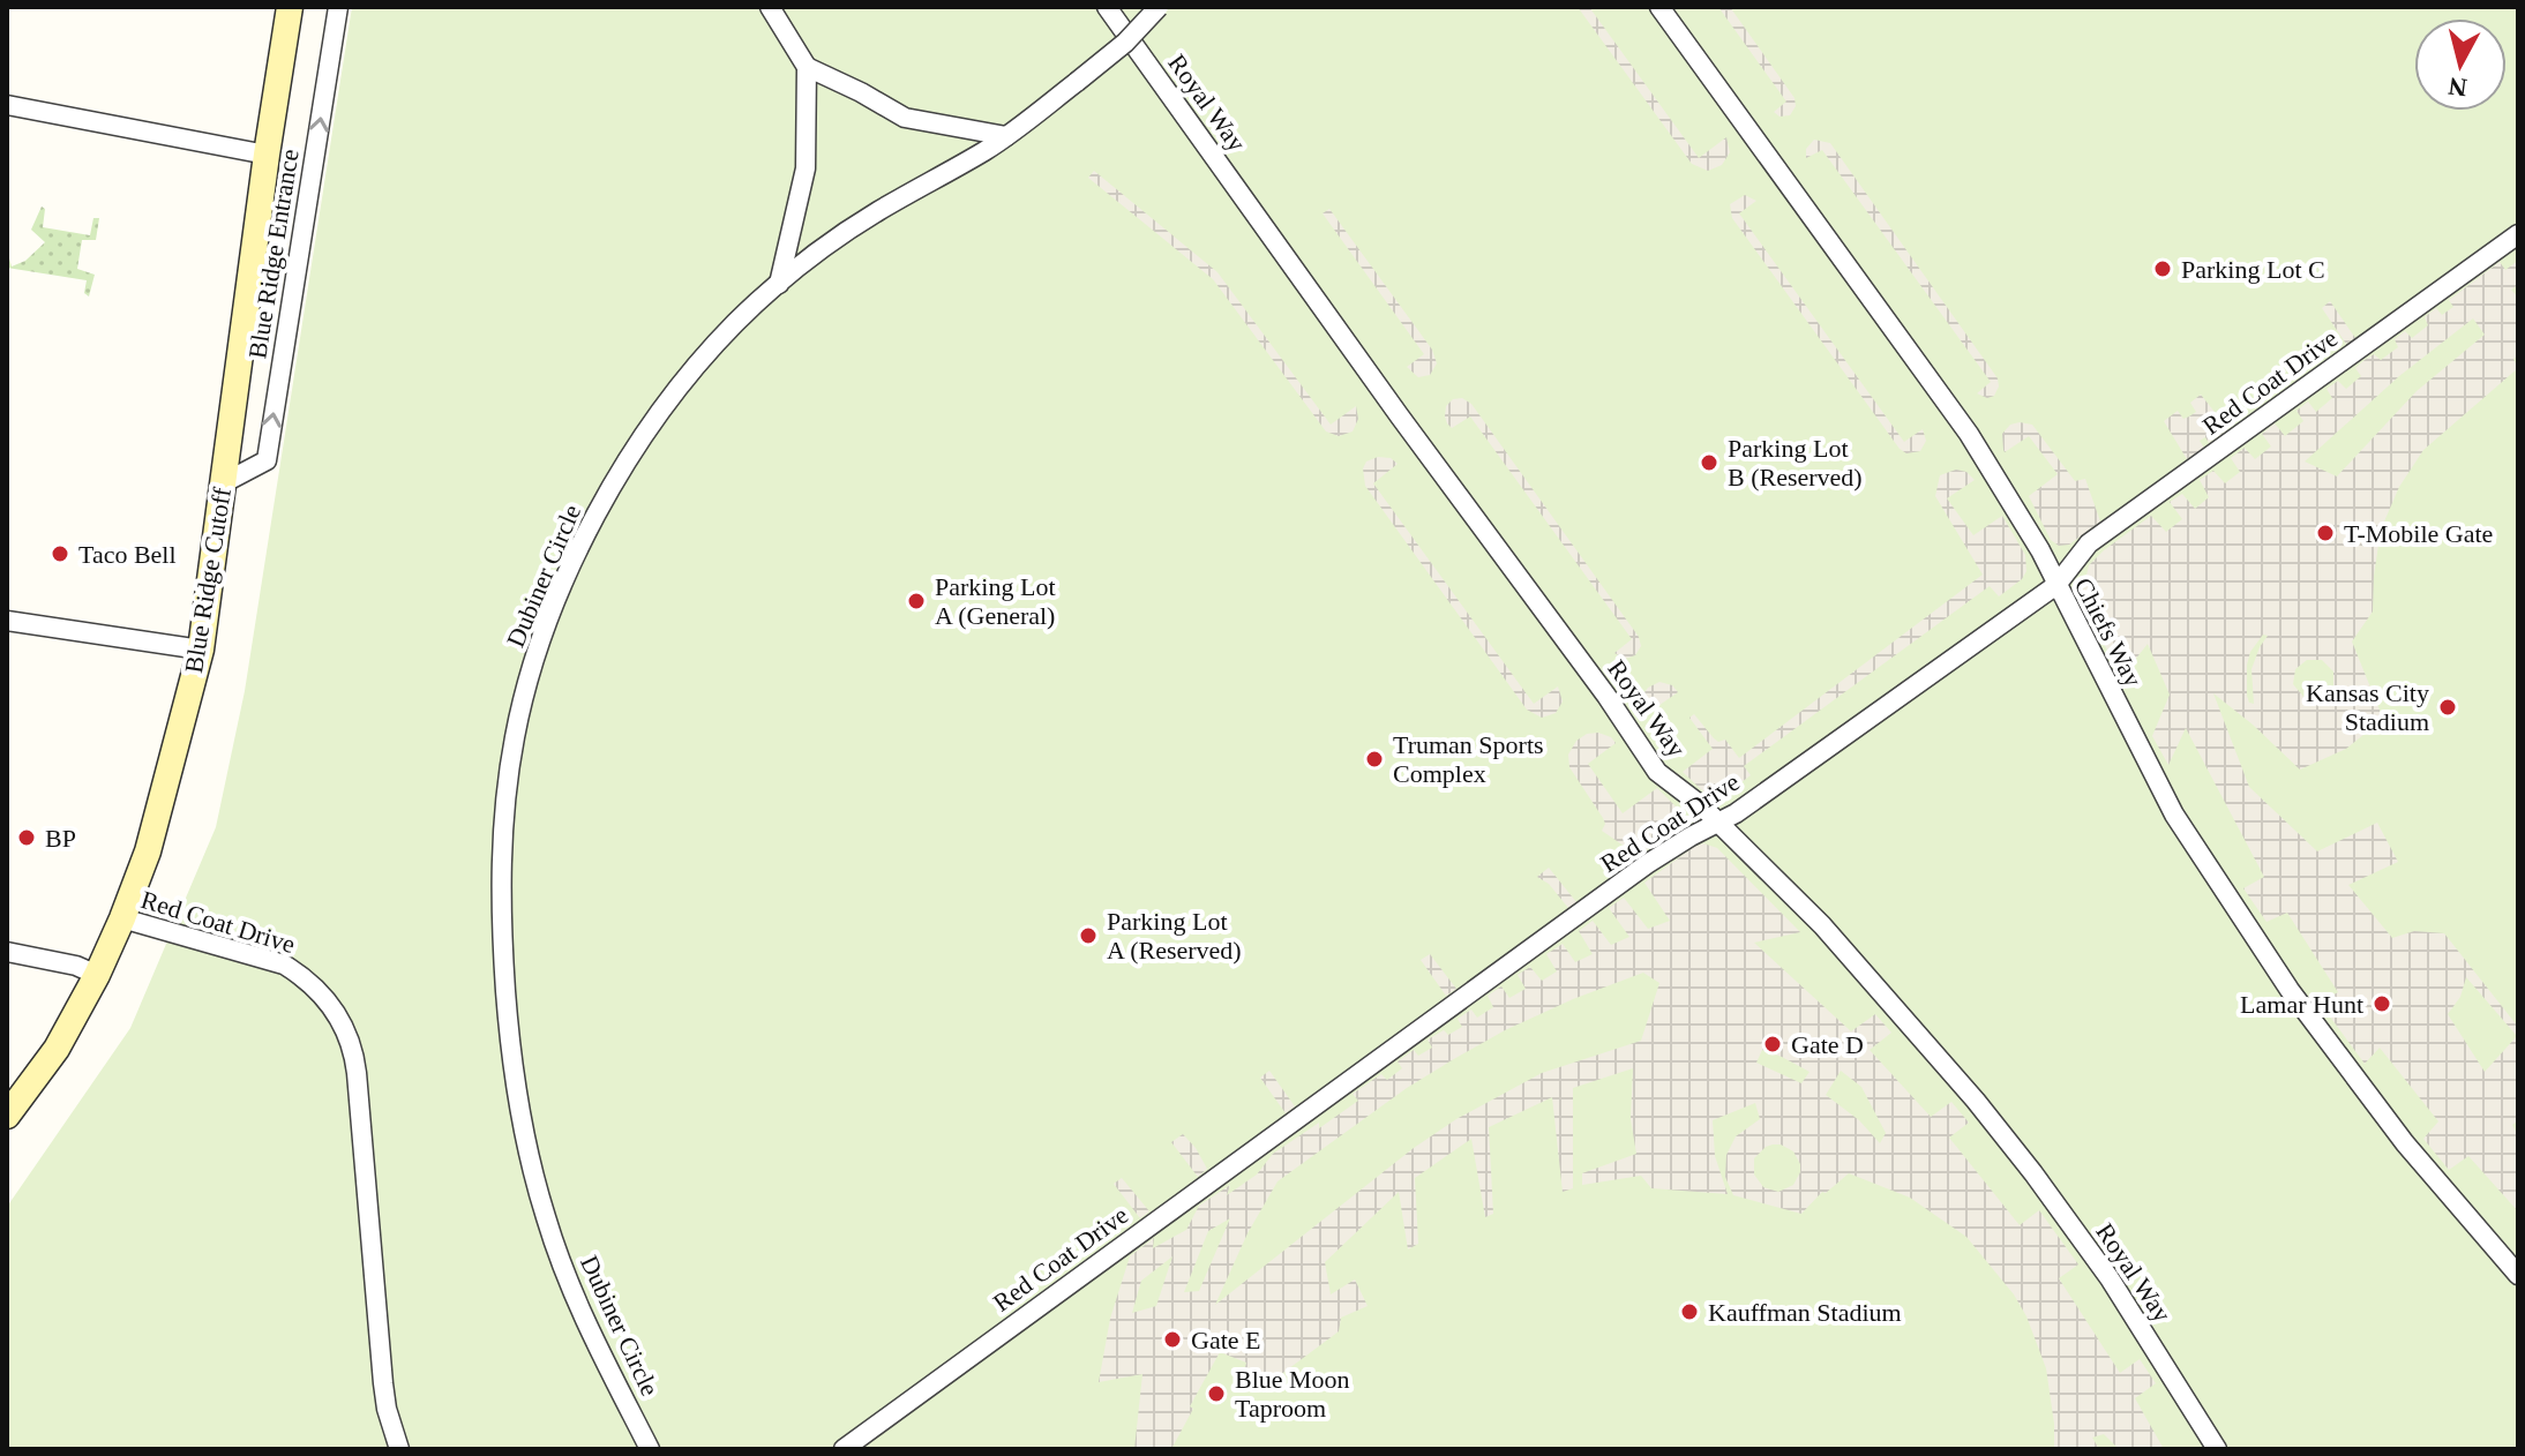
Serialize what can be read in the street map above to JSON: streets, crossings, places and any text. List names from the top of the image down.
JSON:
{
  "streets": {
    "main road": ["Blue Ridge Cutoff"],
    "street": [
      "Royal Way",
      "Blue Ridge Entrance",
      "Red Coat Drive",
      "Dubiner Circle",
      "Chiefs Way"
    ]
  },
  "crossings": [
    ["Royal Way", "Red Coat Drive"],
    ["Blue Ridge Entrance", "Blue Ridge Cutoff"],
    ["Red Coat Drive", "Blue Ridge Cutoff"],
    ["Red Coat Drive", "Chiefs Way"]
  ],
  "one_way": ["Blue Ridge Entrance"],
  "places": [
    "Parking Lot C",
    "Parking Lot B (Reserved)",
    "T-Mobile Gate",
    "Taco Bell",
    "Parking Lot A (General)",
    "Kansas City Stadium",
    "Truman Sports Complex",
    "BP",
    "Parking Lot A (Reserved)",
    "Lamar Hunt",
    "Gate D",
    "Kauffman Stadium",
    "Gate E",
    "Blue Moon Taproom"
  ],
  "north": "bottom"
}
